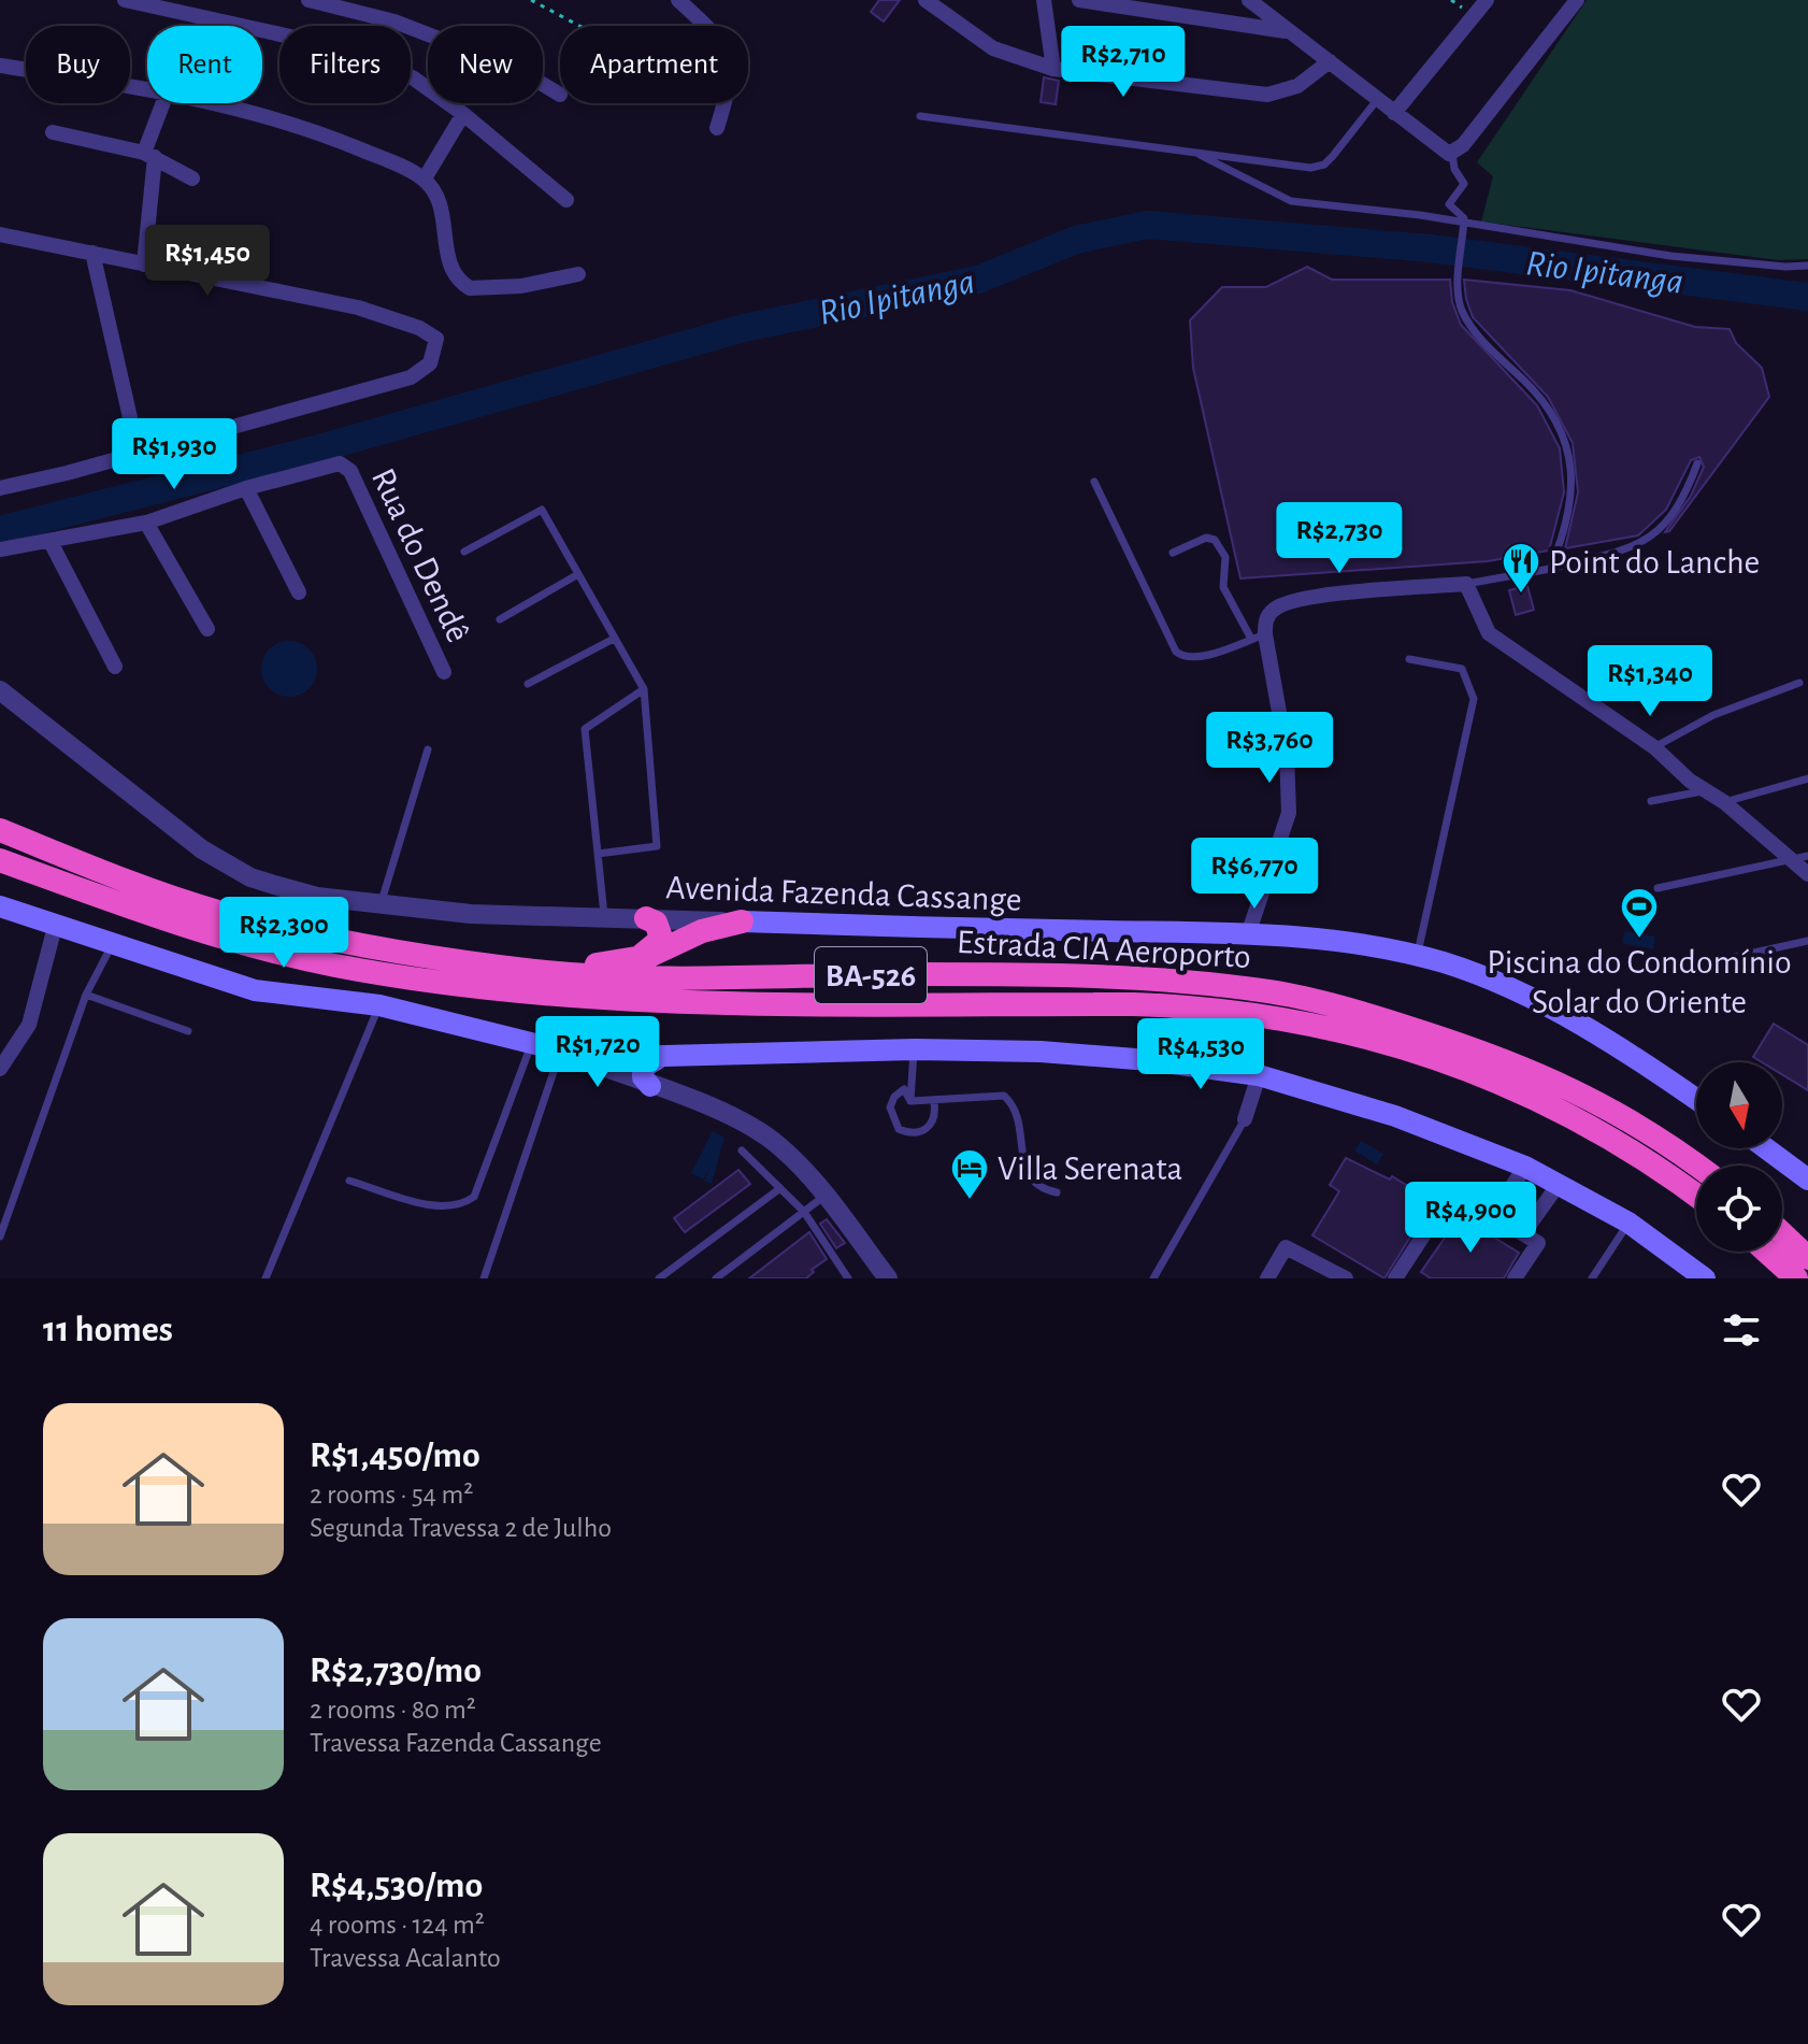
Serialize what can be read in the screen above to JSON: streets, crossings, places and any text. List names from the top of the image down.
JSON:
{
  "streets": {
    "highway": ["Estrada CIA Aeroporto", "BA-526"],
    "main road": ["Avenida Fazenda Cassange"],
    "street": ["Rua do Dendê"]
  },
  "water": ["Rio Ipitanga"],
  "places": {
    "restaurant": ["Point do Lanche"],
    "sports": ["Piscina do Condomínio Solar do Oriente"],
    "hotel": ["Villa Serenata"]
  },
  "north": "bottom",
  "page": {
    "price": [
      "R$2,710",
      "R$1,450",
      "R$1,930",
      "R$2,730",
      "R$1,340",
      "R$3,760",
      "R$6,770",
      "R$2,300",
      "R$1,720",
      "R$4,530",
      "R$4,900"
    ],
    "chip": [
      "Buy",
      "Rent",
      "Filters",
      "New",
      "Apartment"
    ],
    "heading": "11 homes",
    "list": [
      {
        "name": "R$1,450/mo",
        "note": "2 rooms · 54 m² · Segunda Travessa 2 de Julho"
      },
      {
        "name": "R$2,730/mo",
        "note": "2 rooms · 80 m² · Travessa Fazenda Cassange"
      },
      {
        "name": "R$4,530/mo",
        "note": "4 rooms · 124 m² · Travessa Acalanto"
      }
    ]
  }
}
